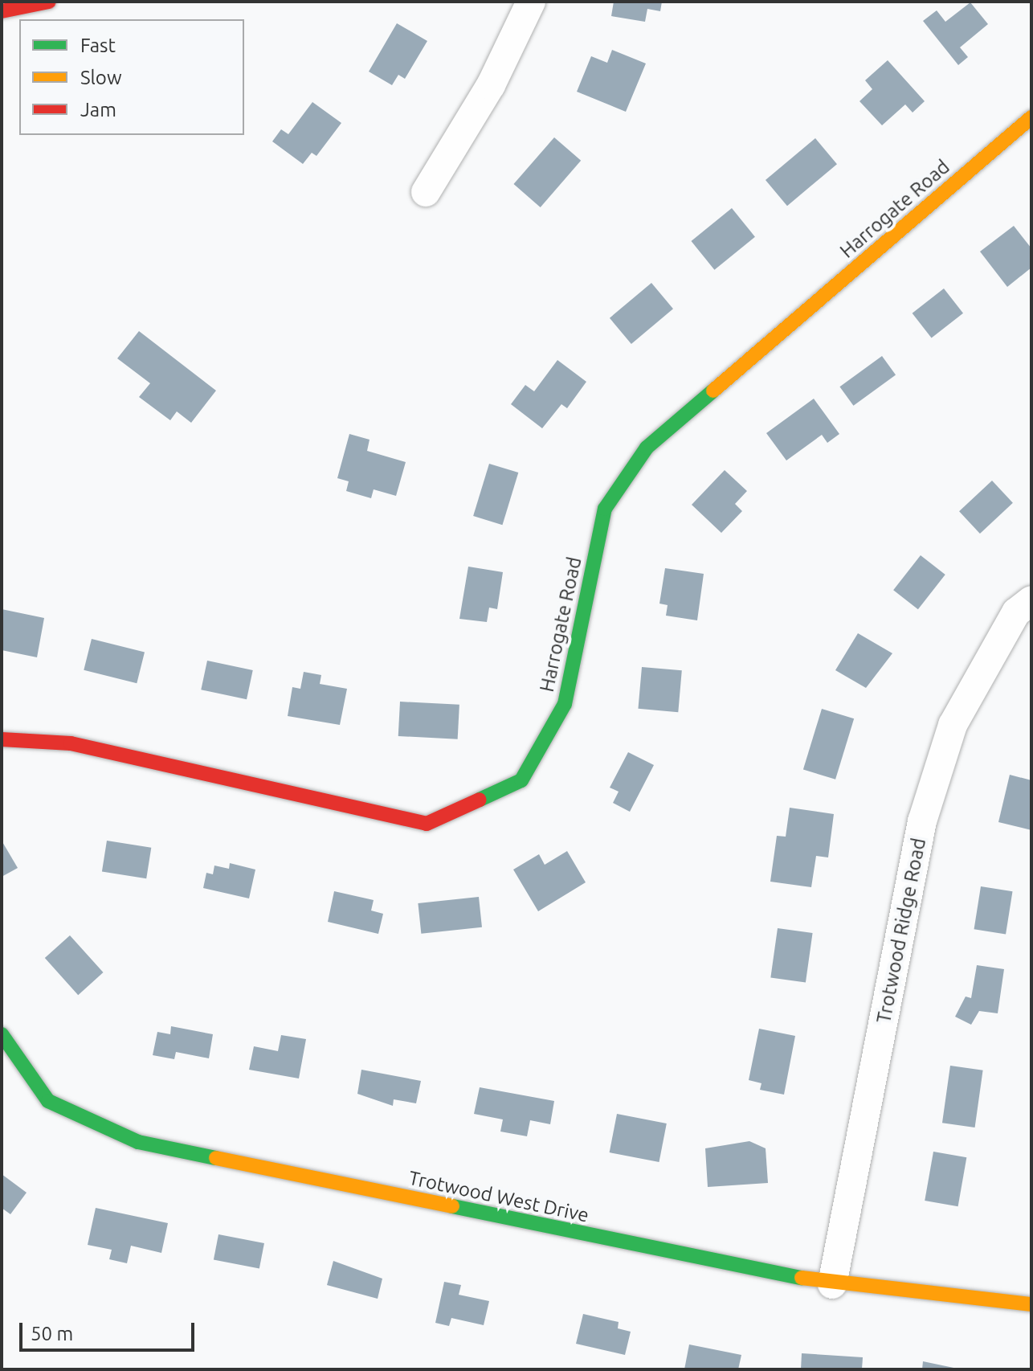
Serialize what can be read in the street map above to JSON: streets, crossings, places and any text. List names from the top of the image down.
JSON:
{
  "streets": {
    "street": ["Harrogate Road", "Trotwood Ridge Road", "Trotwood West Drive"]
  },
  "crossings": [
    ["Trotwood Ridge Road", "Trotwood West Drive"]
  ],
  "legend": ["Fast", "Slow", "Jam"],
  "scale_bar": "50 m"
}
